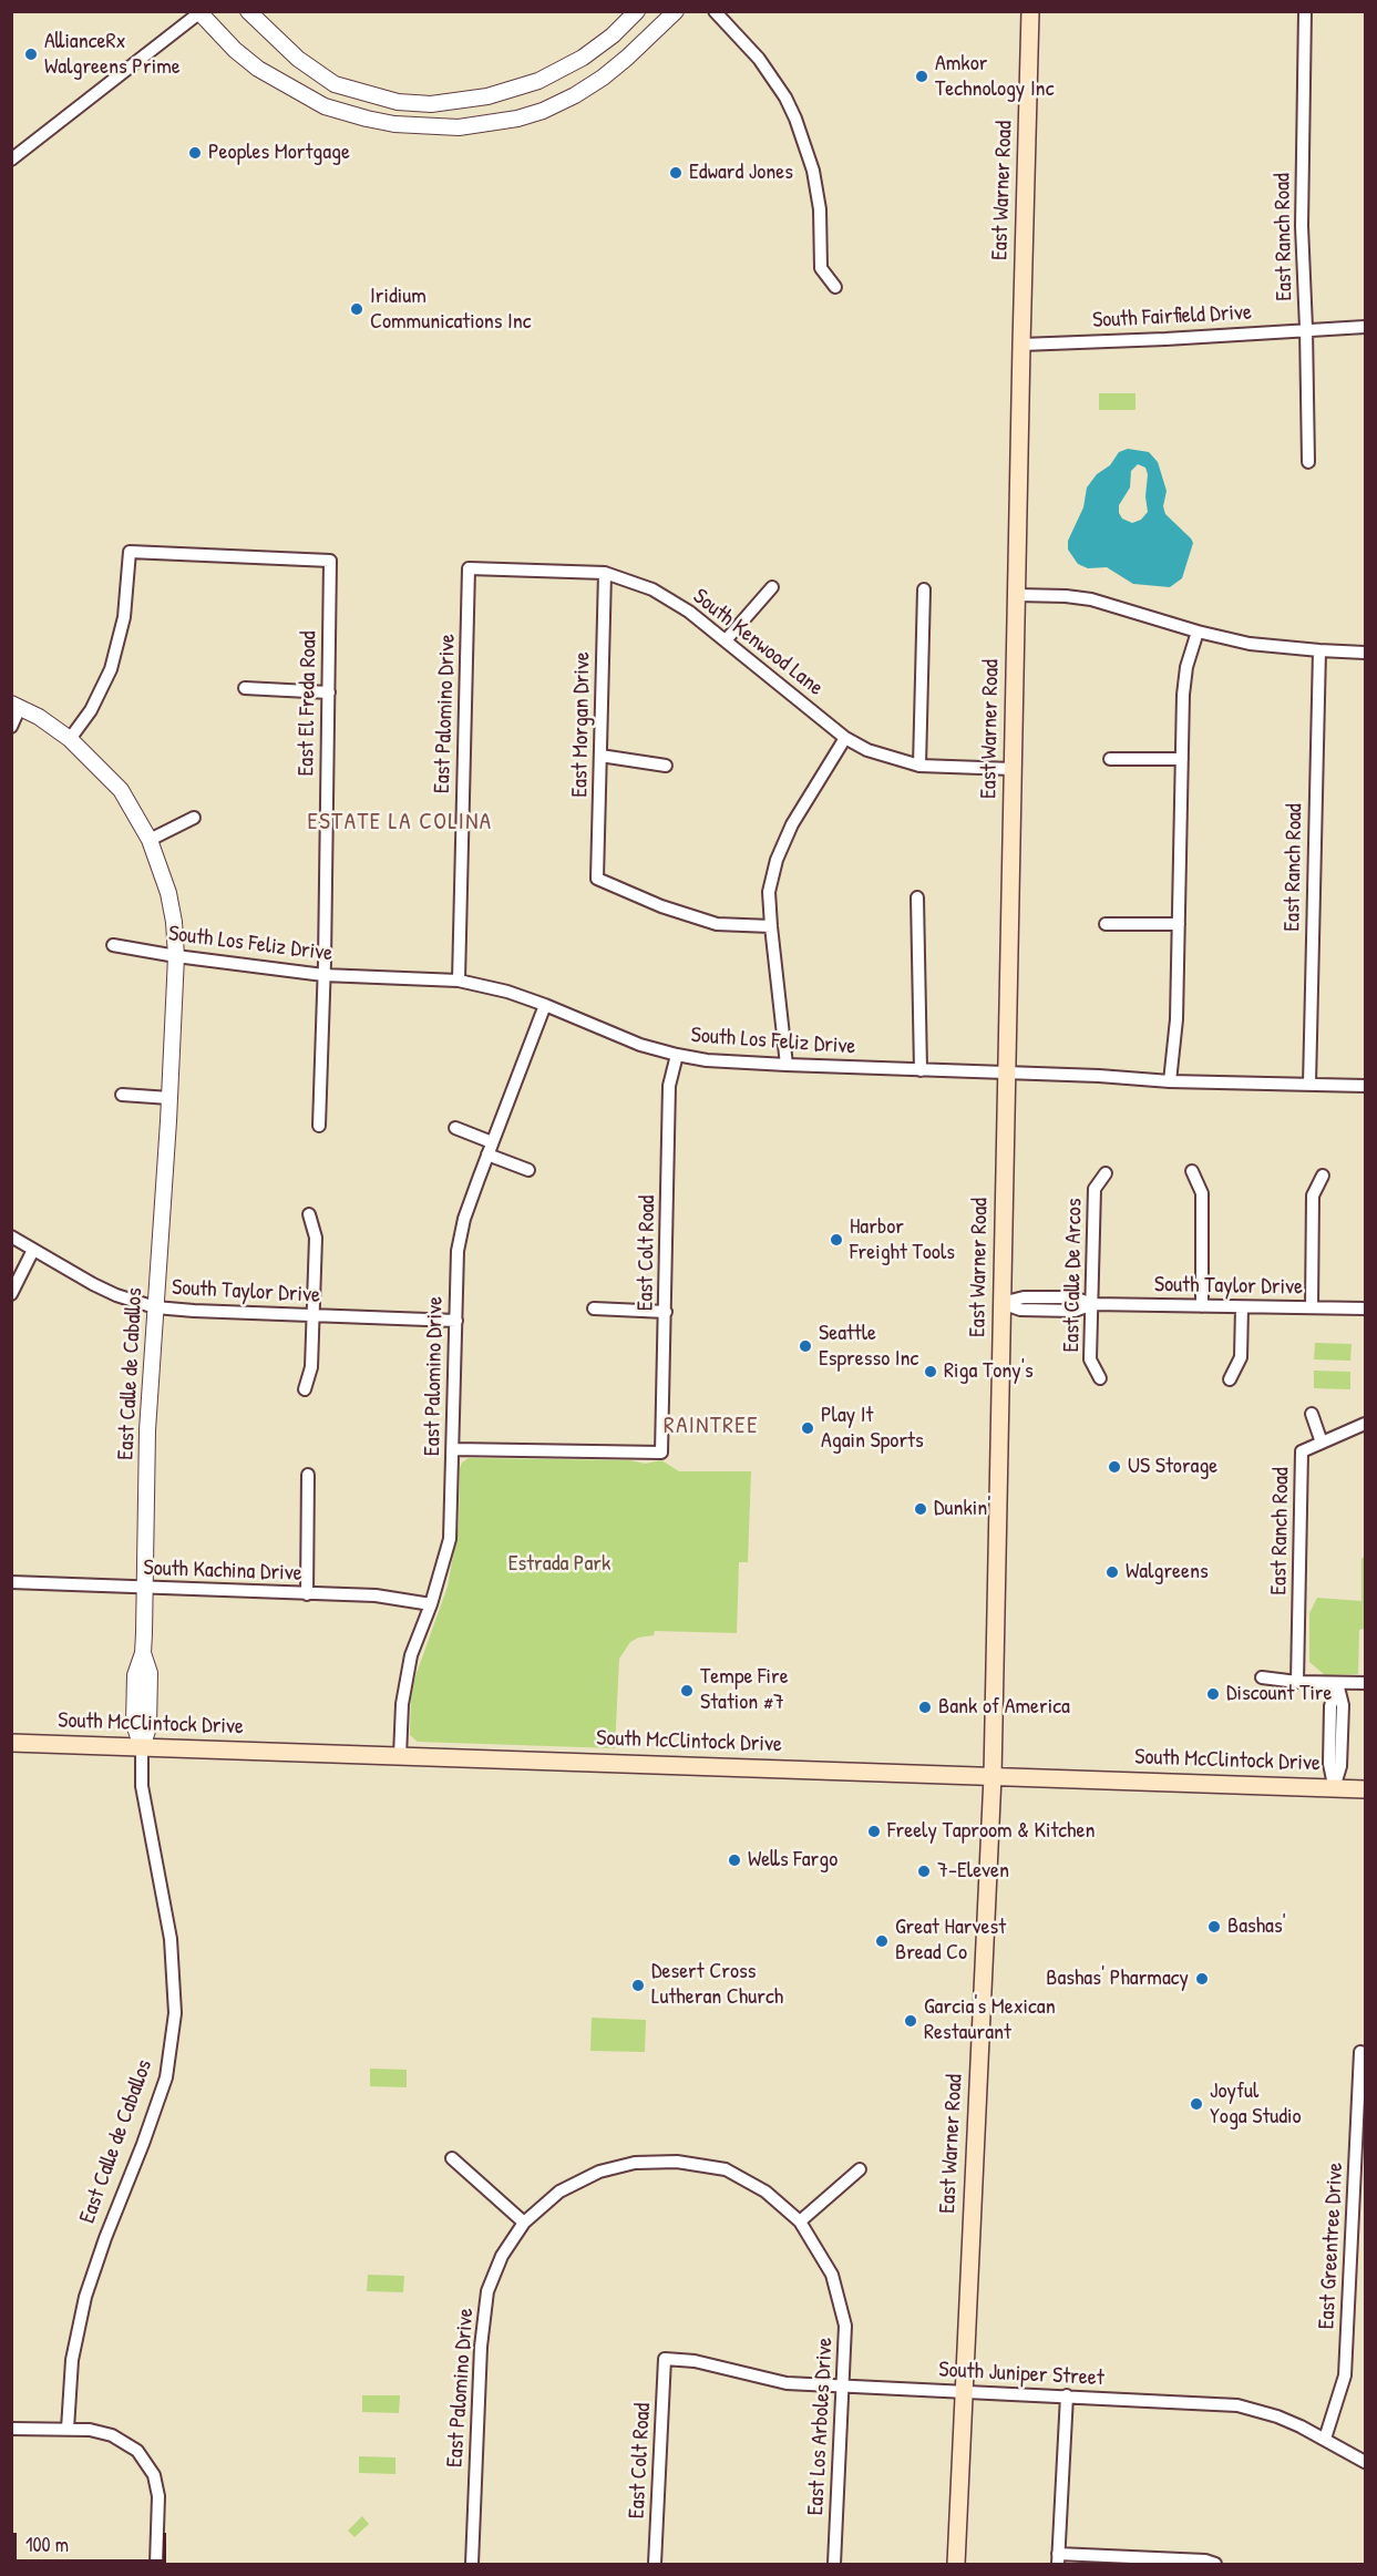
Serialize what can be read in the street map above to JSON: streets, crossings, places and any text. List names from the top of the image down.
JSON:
{
  "streets": {
    "main road": ["East Warner Road", "South McClintock Drive"],
    "street": [
      "East Ranch Road",
      "South Fairfield Drive",
      "South Kenwood Lane",
      "East El Freda Road",
      "East Palomino Drive",
      "East Morgan Drive",
      "South Los Feliz Drive",
      "East Colt Road",
      "East Calle De Arcos",
      "South Taylor Drive",
      "East Calle de Caballos",
      "South Kachina Drive",
      "East Greentree Drive",
      "South Juniper Street",
      "East Los Arboles Drive"
    ]
  },
  "crossings": [
    ["East Warner Road", "South Fairfield Drive"],
    ["East Warner Road", "South Kenwood Lane"],
    ["East Warner Road", "South Los Feliz Drive"],
    ["East Warner Road", "South Taylor Drive"],
    ["East Warner Road", "South McClintock Drive"],
    ["East Warner Road", "South Juniper Street"],
    ["East Ranch Road", "South Fairfield Drive"],
    ["East Ranch Road", "South Los Feliz Drive"],
    ["South Kenwood Lane", "East Palomino Drive"],
    ["South Kenwood Lane", "East Morgan Drive"],
    ["East El Freda Road", "South Los Feliz Drive"],
    ["East El Freda Road", "East Calle de Caballos"],
    ["East Palomino Drive", "South Los Feliz Drive"],
    ["East Palomino Drive", "East Colt Road"],
    ["East Palomino Drive", "South Taylor Drive"],
    ["East Palomino Drive", "South Kachina Drive"],
    ["East Palomino Drive", "South McClintock Drive"],
    ["East Palomino Drive", "East Los Arboles Drive"],
    ["South Los Feliz Drive", "East Colt Road"],
    ["South Los Feliz Drive", "East Calle de Caballos"],
    ["East Colt Road", "South Juniper Street"],
    ["East Calle De Arcos", "South Taylor Drive"],
    ["South Taylor Drive", "East Calle de Caballos"],
    ["East Calle de Caballos", "South Kachina Drive"],
    ["East Calle de Caballos", "South McClintock Drive"],
    ["East Greentree Drive", "South Juniper Street"],
    ["South Juniper Street", "East Los Arboles Drive"]
  ],
  "districts": ["ESTATE LA COLINA", "RAINTREE"],
  "parks": ["Estrada Park"],
  "places": [
    "AllianceRx Walgreens Prime",
    "Amkor Technology Inc",
    "Peoples Mortgage",
    "Edward Jones",
    "Iridium Communications Inc",
    "Harbor Freight Tools",
    "Seattle Espresso Inc",
    "Riga Tony's",
    "Play It Again Sports",
    "US Storage",
    "Dunkin'",
    "Walgreens",
    "Tempe Fire Station #7",
    "Discount Tire",
    "Bank of America",
    "Freely Taproom & Kitchen",
    "Wells Fargo",
    "7-Eleven",
    "Bashas'",
    "Great Harvest Bread Co",
    "Bashas' Pharmacy",
    "Desert Cross Lutheran Church",
    "Garcia's Mexican Restaurant",
    "Joyful Yoga Studio"
  ],
  "scale_bar": "100 m"
}
